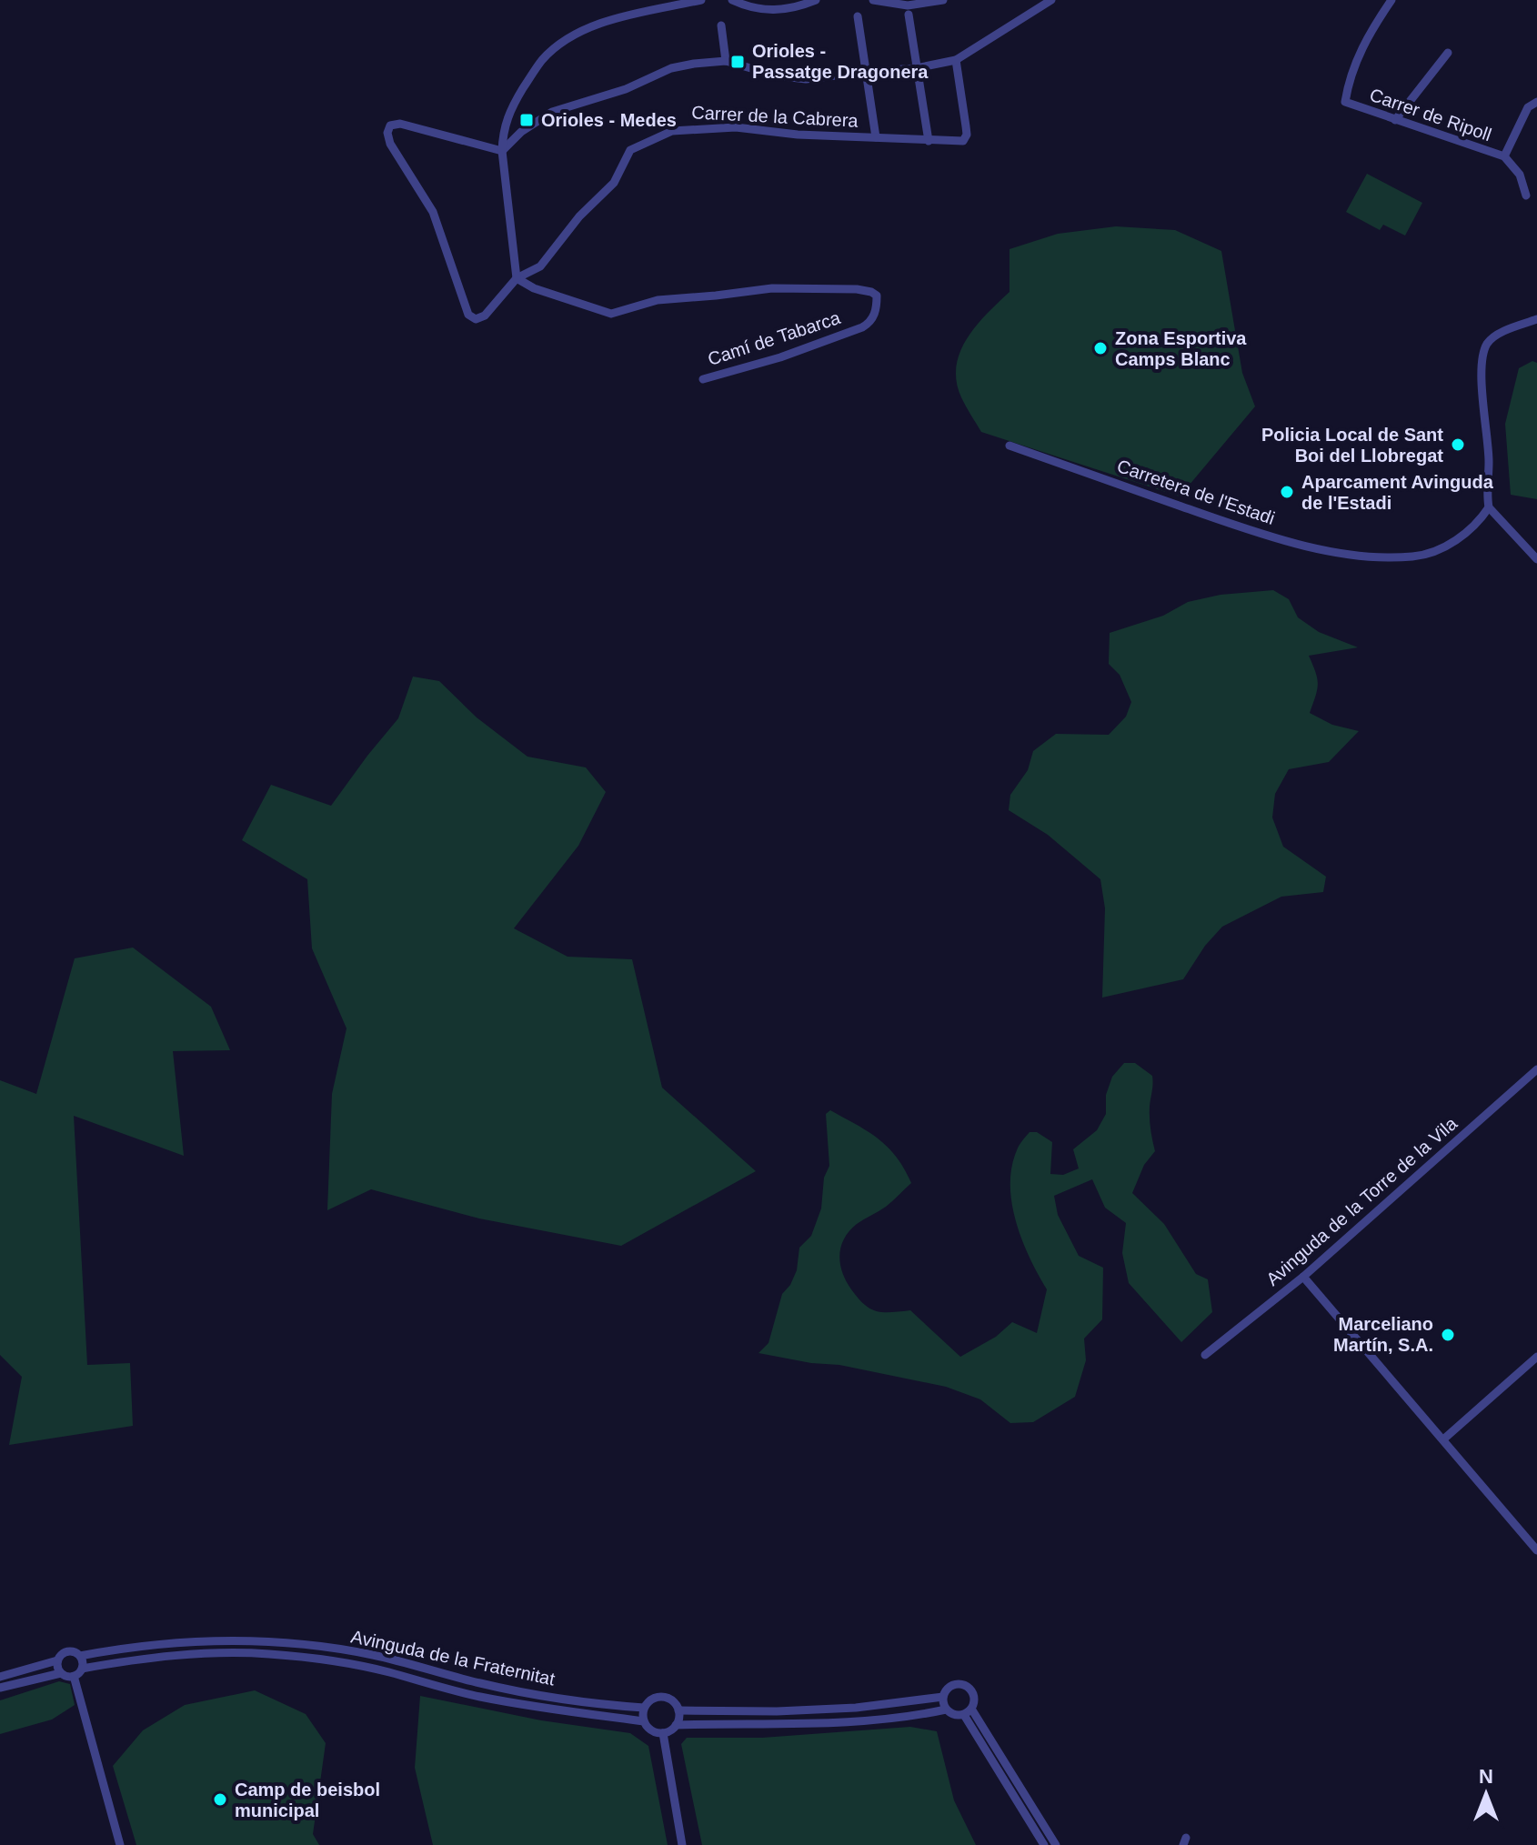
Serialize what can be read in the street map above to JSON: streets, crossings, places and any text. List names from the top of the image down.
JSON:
{
  "streets": {
    "street": [
      "Carrer de Ripoll",
      "Carrer de la Cabrera",
      "Camí de Tabarca",
      "Carretera de l'Estadi",
      "Avinguda de la Torre de la Vila",
      "Avinguda de la Fraternitat"
    ]
  },
  "crossings": [
    ["Carrer de la Cabrera", "Camí de Tabarca"]
  ],
  "places": {
    "transit": ["Orioles - Passatge Dragonera", "Orioles - Medes"],
    "other": [
      "Zona Esportiva Camps Blanc",
      "Policia Local de Sant Boi del Llobregat",
      "Aparcament Avinguda de l'Estadi",
      "Marceliano Martín, S.A.",
      "Camp de beisbol municipal"
    ]
  },
  "north": "top"
}
